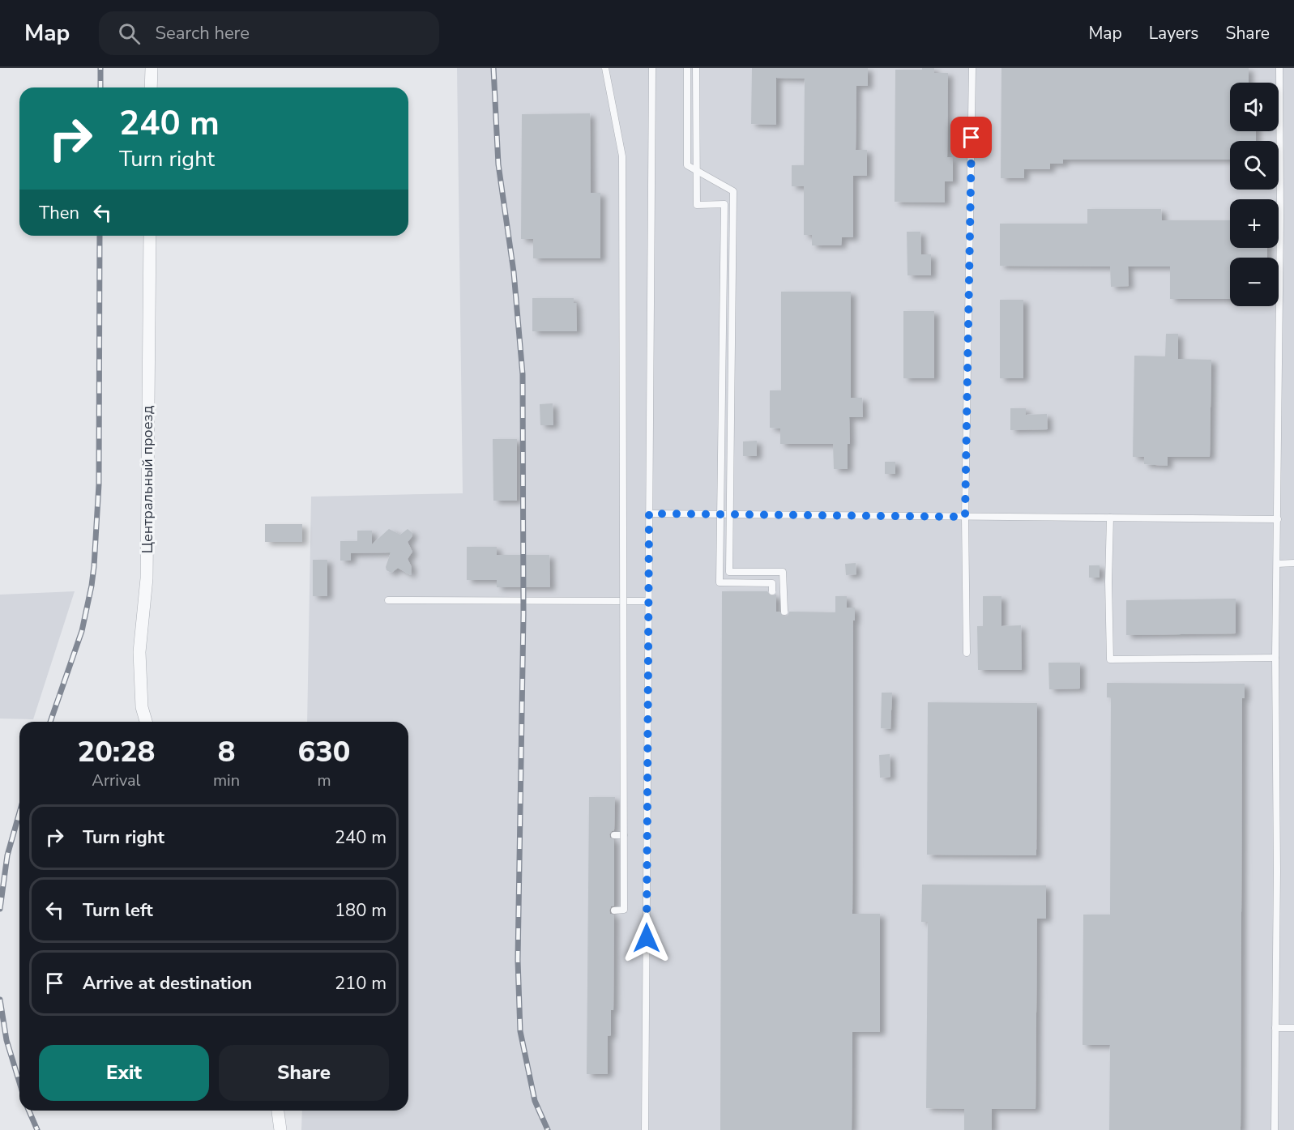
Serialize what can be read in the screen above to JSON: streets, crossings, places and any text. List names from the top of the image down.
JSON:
{
  "streets": {
    "street": ["Центральный проезд"]
  },
  "page": {
    "header": "Map",
    "search": "Search here",
    "nav": ["Map", "Layers", "Share"],
    "map_buttons": ["+", "−"],
    "turn": ["240 m", "Turn right"],
    "then": "Then",
    "eta": [
      "20:28",
      "Arrival",
      "8",
      "min",
      "630",
      "m"
    ],
    "list": [
      {
        "name": "Turn right",
        "value": "240 m"
      },
      {
        "name": "Turn left",
        "value": "180 m"
      },
      {
        "name": "Arrive at destination",
        "value": "210 m"
      }
    ],
    "buttons": ["Exit", "Share"]
  }
}
